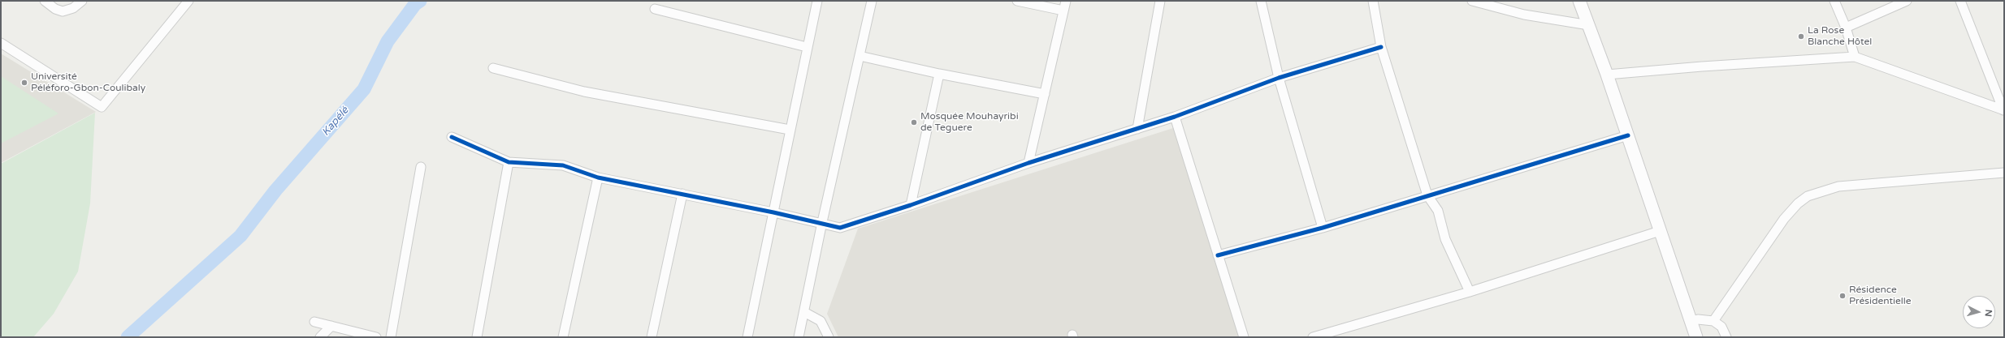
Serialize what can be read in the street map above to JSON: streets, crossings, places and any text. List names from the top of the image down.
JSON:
{
  "water": ["Kapélé"],
  "places": [
    "La Rose Blanche Hôtel",
    "Université Péléforo-Gbon-Coulibaly",
    "Mosquée Mouhayribi de Teguere",
    "Résidence Présidentielle"
  ],
  "north": "right"
}
